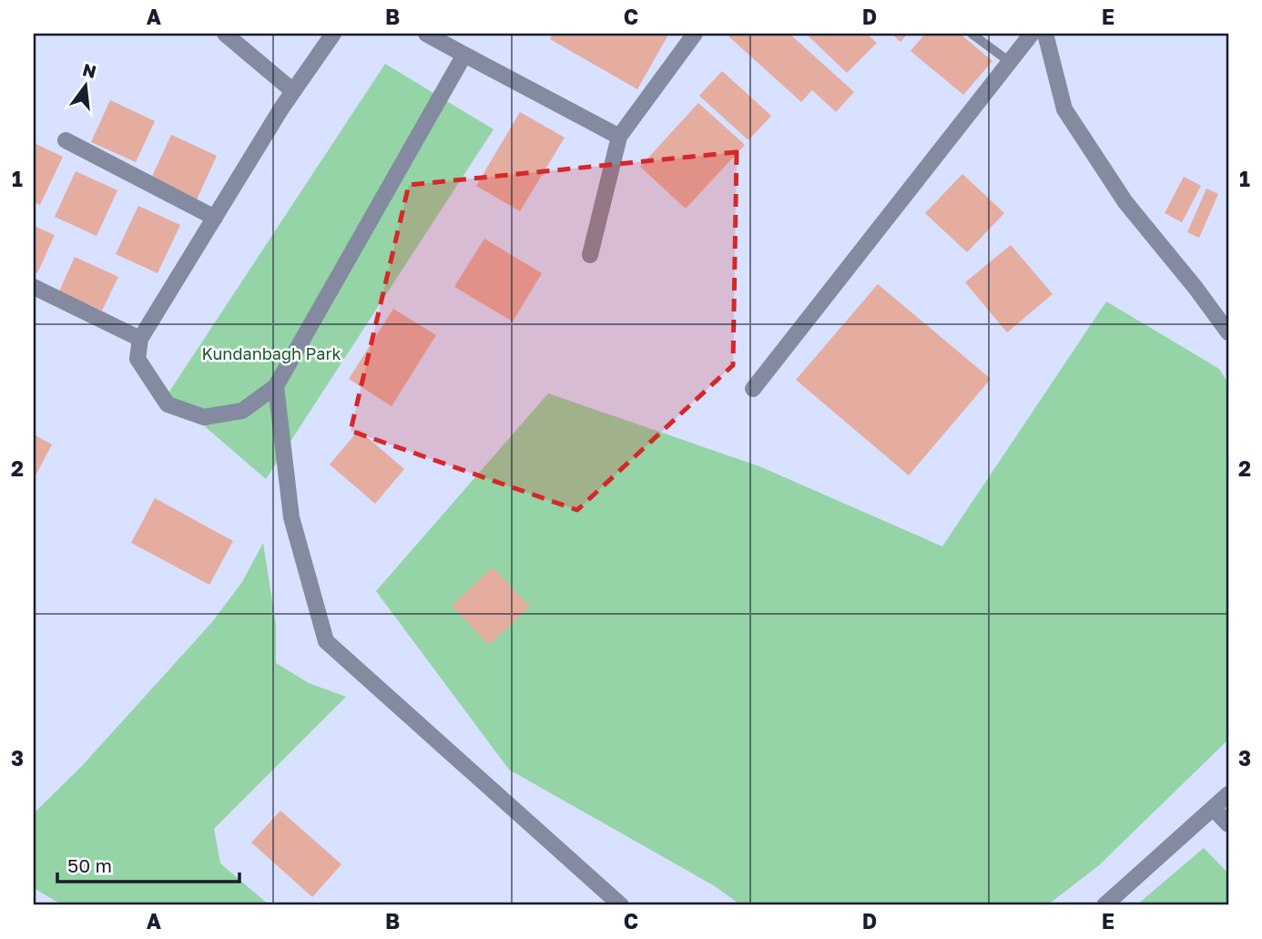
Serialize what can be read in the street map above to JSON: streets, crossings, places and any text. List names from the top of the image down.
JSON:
{
  "parks": ["Kundanbagh Park"],
  "scale_bar": "50 m",
  "north": "top",
  "grid": {
    "columns": [
      "A",
      "B",
      "C",
      "D",
      "E"
    ],
    "rows": ["1", "2", "3"]
  }
}
